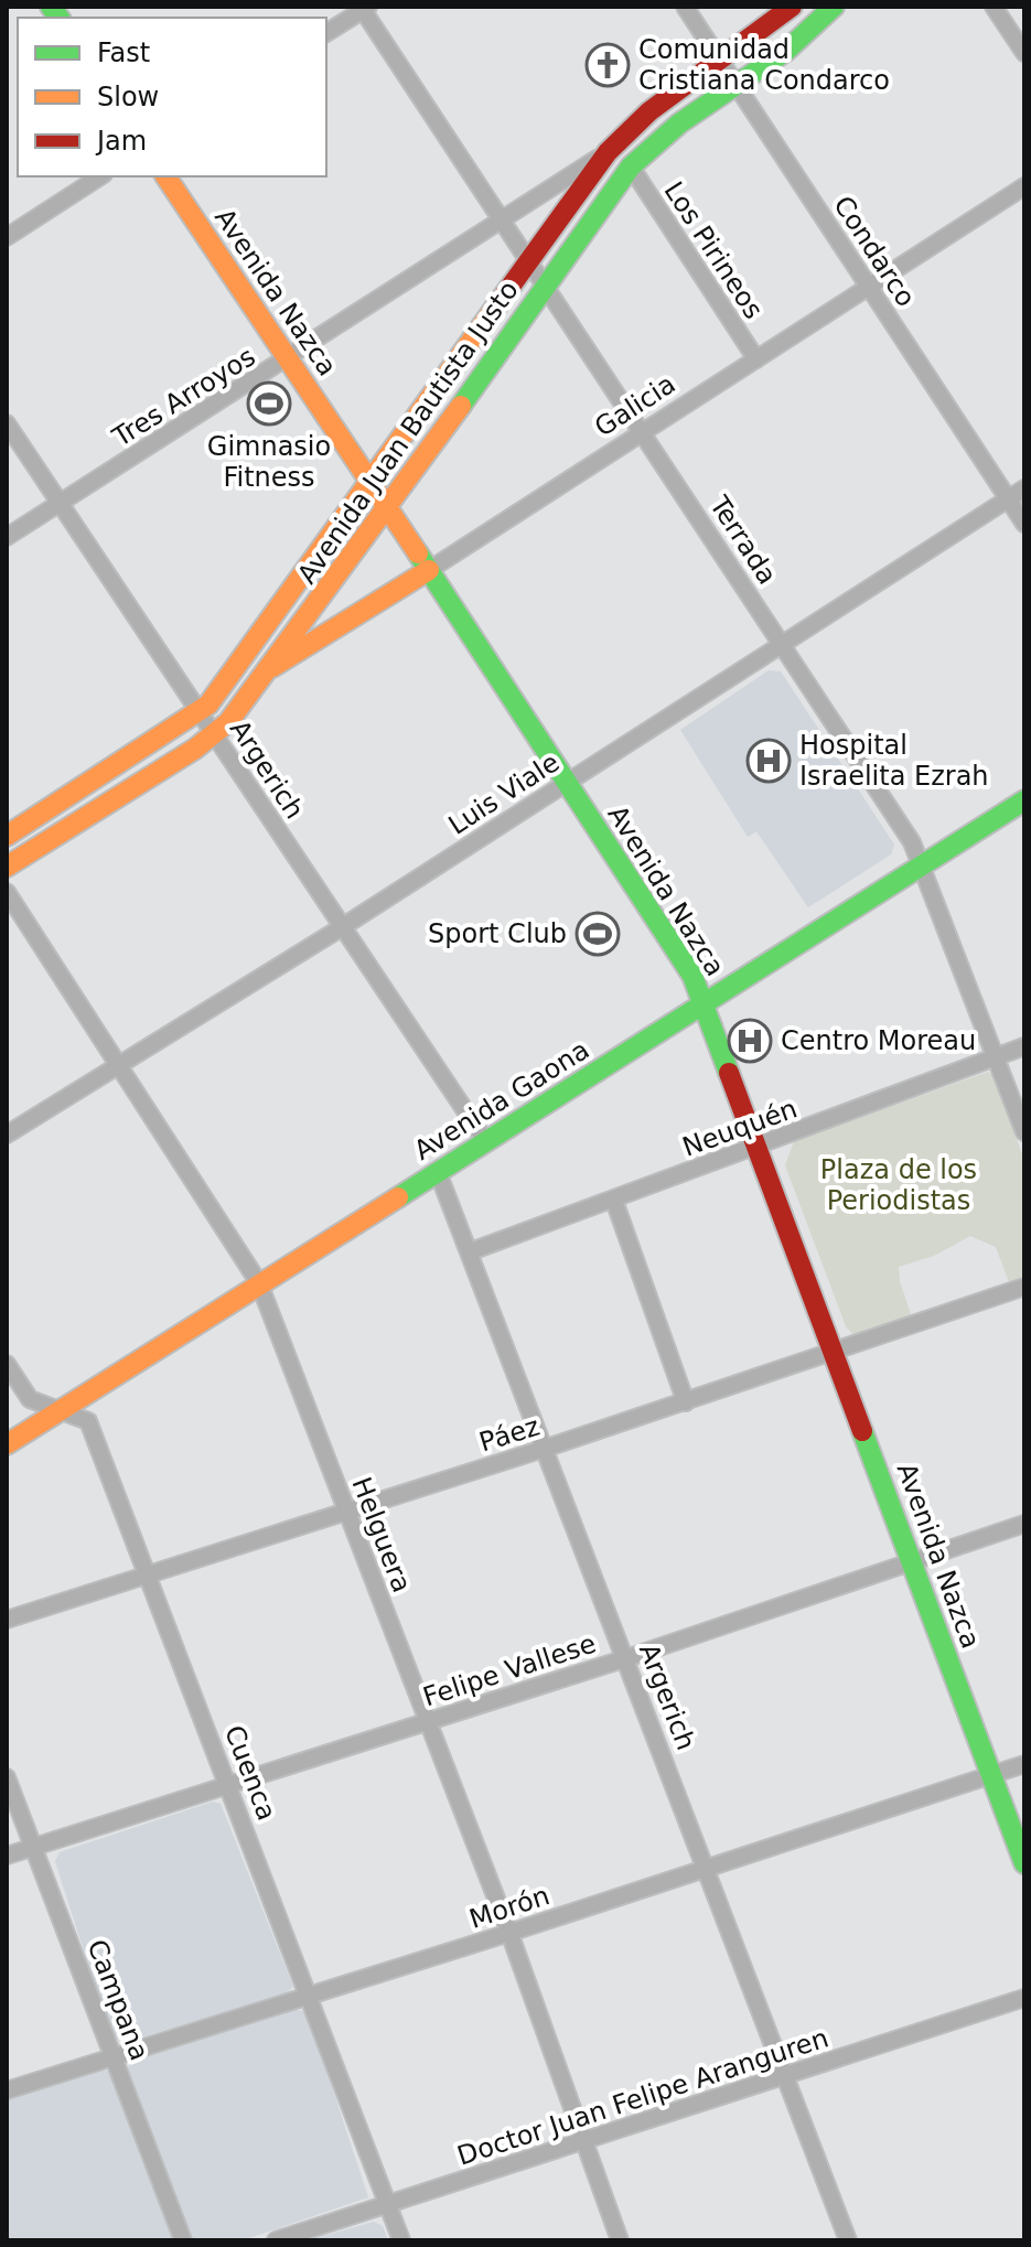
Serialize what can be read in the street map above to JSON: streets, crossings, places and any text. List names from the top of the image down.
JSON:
{
  "streets": {
    "main road": [
      "Avenida Nazca",
      "Galicia",
      "Avenida Juan Bautista Justo",
      "Avenida Gaona"
    ],
    "street": [
      "Los Pirineos",
      "Condarco",
      "Tres Arroyos",
      "Terrada",
      "Argerich",
      "Luis Viale",
      "Neuquén",
      "Páez",
      "Helguera",
      "Felipe Vallese",
      "Cuenca",
      "Morón",
      "Campana",
      "Doctor Juan Felipe Aranguren"
    ]
  },
  "crossings": [
    ["Los Pirineos", "Galicia"],
    ["Los Pirineos", "Avenida Juan Bautista Justo"],
    ["Condarco", "Galicia"],
    ["Condarco", "Avenida Juan Bautista Justo"],
    ["Condarco", "Luis Viale"],
    ["Avenida Nazca", "Tres Arroyos"],
    ["Avenida Nazca", "Galicia"],
    ["Avenida Nazca", "Avenida Juan Bautista Justo"],
    ["Avenida Nazca", "Luis Viale"],
    ["Avenida Nazca", "Avenida Gaona"],
    ["Avenida Nazca", "Neuquén"],
    ["Avenida Nazca", "Páez"],
    ["Avenida Nazca", "Felipe Vallese"],
    ["Avenida Nazca", "Morón"],
    ["Tres Arroyos", "Avenida Juan Bautista Justo"],
    ["Tres Arroyos", "Terrada"],
    ["Tres Arroyos", "Argerich"],
    ["Galicia", "Avenida Juan Bautista Justo"],
    ["Galicia", "Terrada"],
    ["Avenida Juan Bautista Justo", "Terrada"],
    ["Avenida Juan Bautista Justo", "Argerich"],
    ["Terrada", "Luis Viale"],
    ["Terrada", "Avenida Gaona"],
    ["Terrada", "Neuquén"],
    ["Argerich", "Luis Viale"],
    ["Argerich", "Avenida Gaona"],
    ["Argerich", "Neuquén"],
    ["Argerich", "Páez"],
    ["Argerich", "Felipe Vallese"],
    ["Argerich", "Morón"],
    ["Argerich", "Doctor Juan Felipe Aranguren"],
    ["Luis Viale", "Helguera"],
    ["Avenida Gaona", "Helguera"],
    ["Avenida Gaona", "Cuenca"],
    ["Páez", "Helguera"],
    ["Páez", "Cuenca"],
    ["Helguera", "Felipe Vallese"],
    ["Helguera", "Morón"],
    ["Helguera", "Doctor Juan Felipe Aranguren"],
    ["Felipe Vallese", "Cuenca"],
    ["Felipe Vallese", "Campana"],
    ["Cuenca", "Morón"],
    ["Cuenca", "Doctor Juan Felipe Aranguren"],
    ["Morón", "Campana"]
  ],
  "parks": ["Plaza de los Periodistas"],
  "places": {
    "church": ["Comunidad Cristiana Condarco"],
    "sports": ["Gimnasio Fitness", "Sport Club"],
    "hospital": ["Hospital Israelita Ezrah", "Centro Moreau"]
  },
  "legend": ["Fast", "Slow", "Jam"]
}
